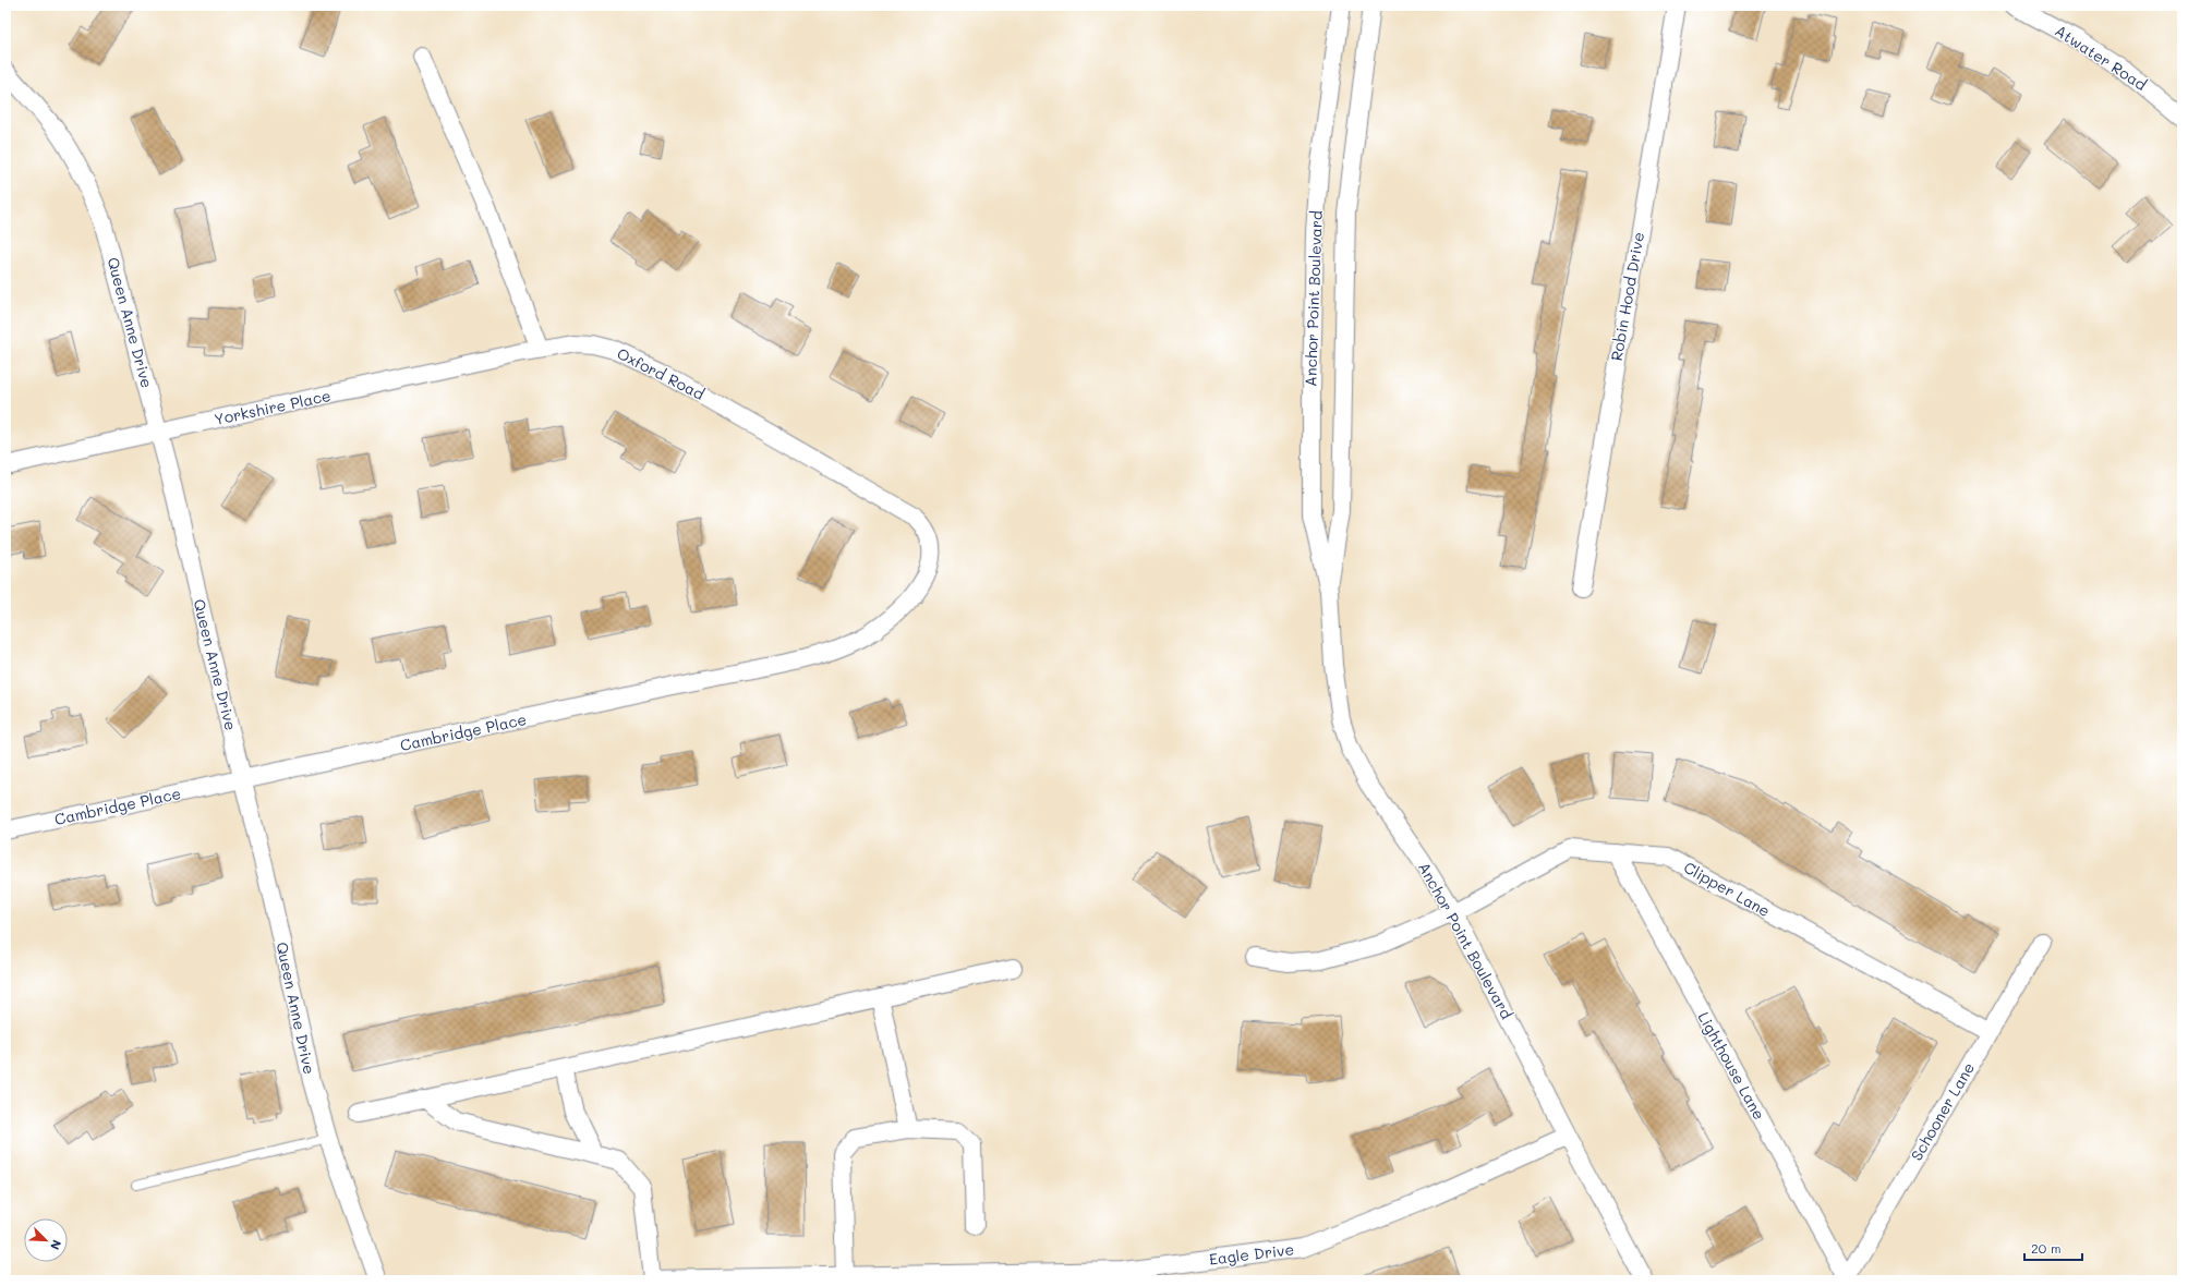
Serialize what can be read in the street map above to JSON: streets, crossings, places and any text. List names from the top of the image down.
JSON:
{
  "streets": {
    "street": [
      "Atwater Road",
      "Robin Hood Drive",
      "Anchor Point Boulevard",
      "Queen Anne Drive",
      "Oxford Road",
      "Yorkshire Place",
      "Cambridge Place",
      "Clipper Lane",
      "Lighthouse Lane",
      "Schooner Lane",
      "Eagle Drive"
    ]
  },
  "crossings": [
    ["Anchor Point Boulevard", "Clipper Lane"],
    ["Anchor Point Boulevard", "Eagle Drive"],
    ["Queen Anne Drive", "Yorkshire Place"],
    ["Queen Anne Drive", "Cambridge Place"],
    ["Oxford Road", "Yorkshire Place"],
    ["Oxford Road", "Cambridge Place"],
    ["Clipper Lane", "Lighthouse Lane"],
    ["Clipper Lane", "Schooner Lane"],
    ["Lighthouse Lane", "Schooner Lane"]
  ],
  "scale_bar": "20 m",
  "north": "bottom right"
}
